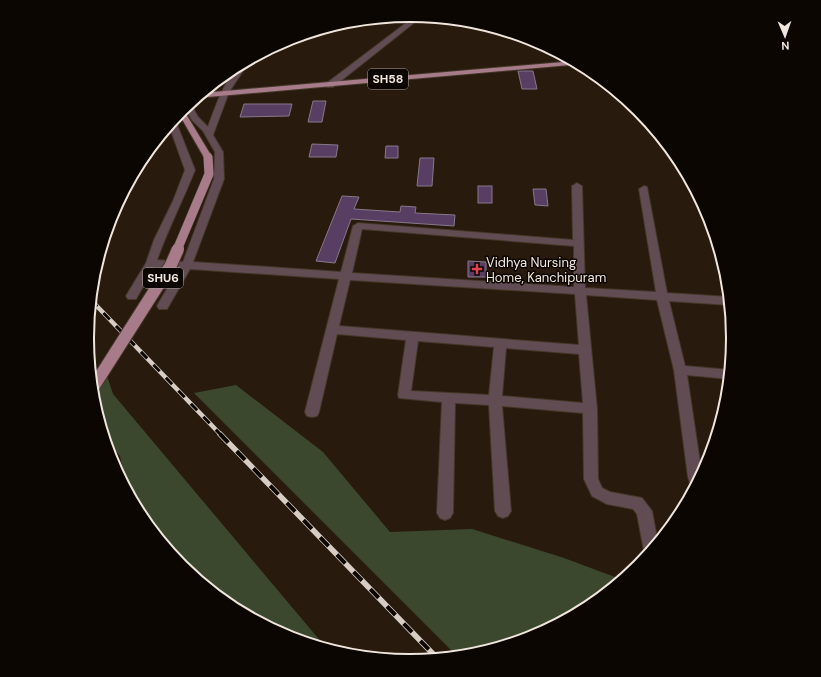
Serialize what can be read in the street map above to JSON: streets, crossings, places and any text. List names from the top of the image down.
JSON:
{
  "streets": {
    "main road": ["SH58", "SHU6"]
  },
  "places": {
    "health": ["Vidhya Nursing Home, Kanchipuram"]
  },
  "north": "bottom"
}
